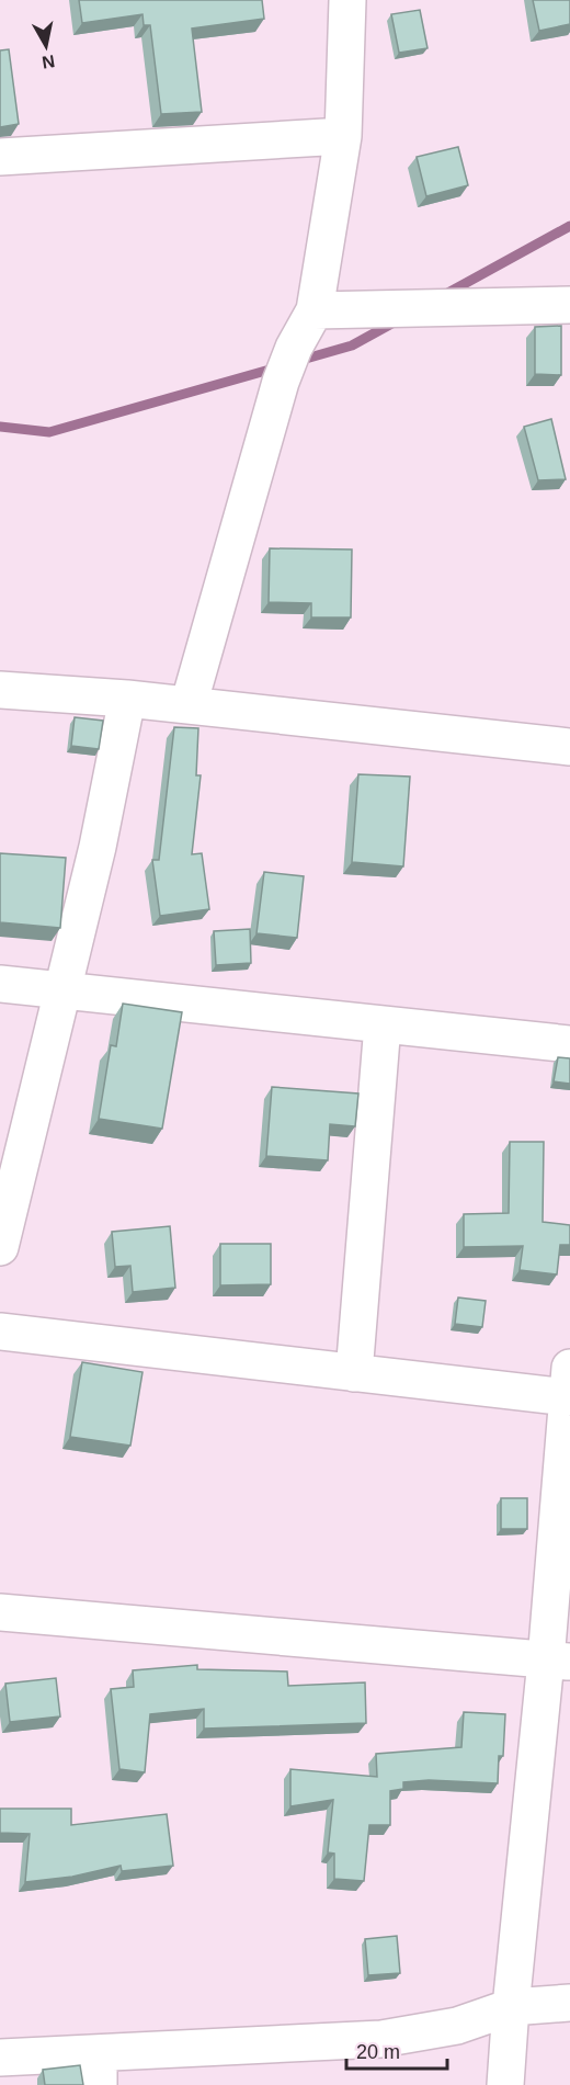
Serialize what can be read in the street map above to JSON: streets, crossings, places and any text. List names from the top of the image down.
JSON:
{
  "scale_bar": "20 m",
  "north": "bottom"
}
